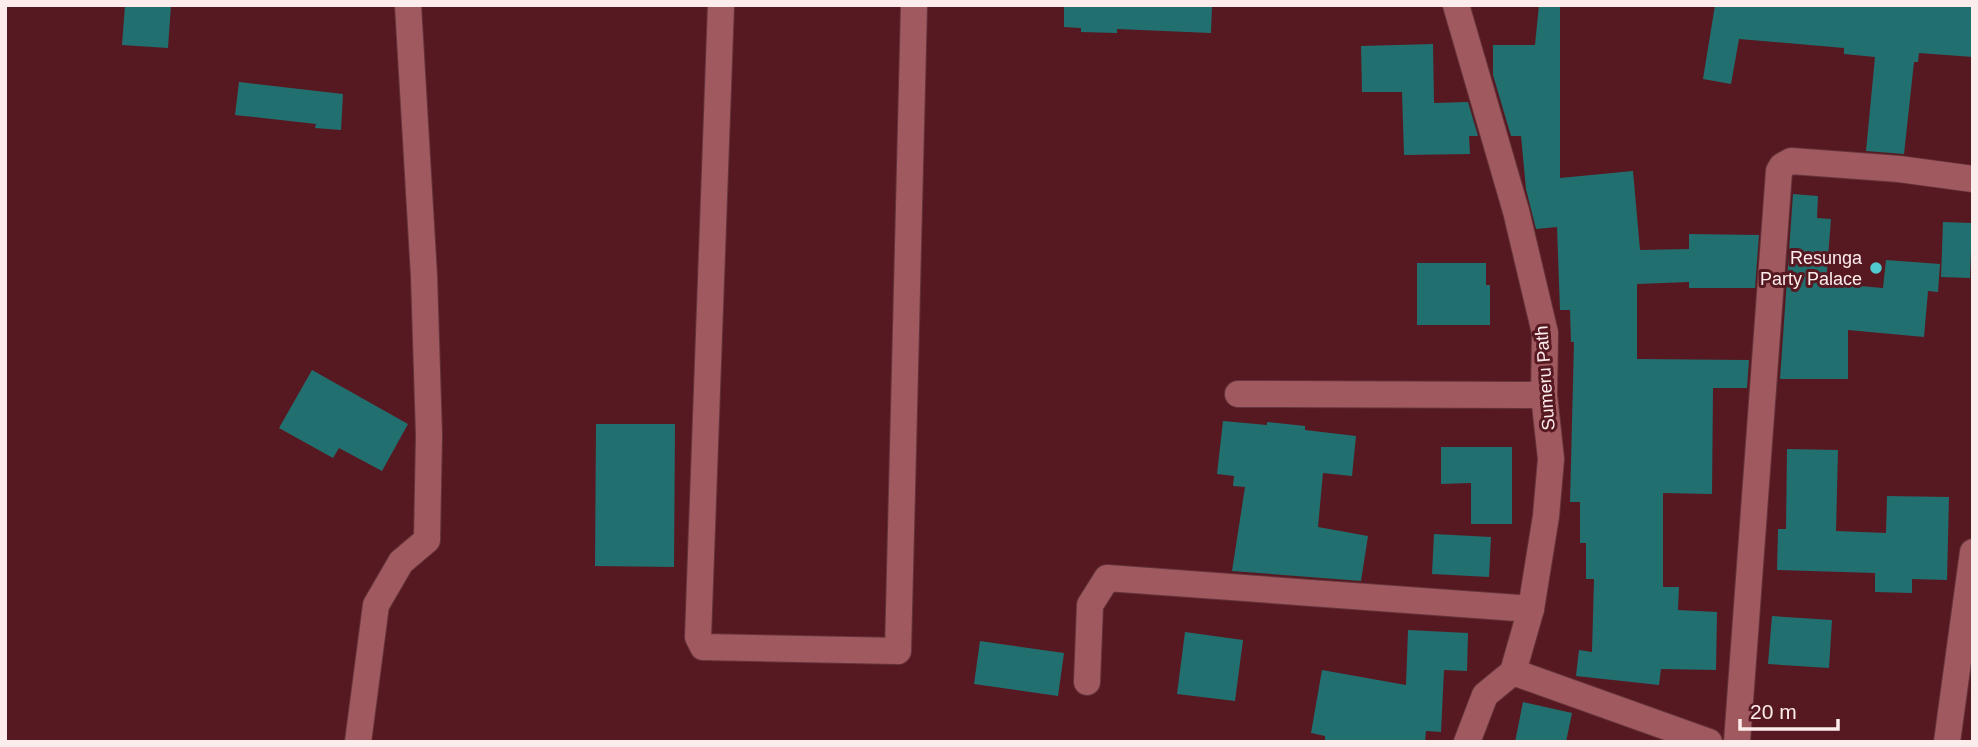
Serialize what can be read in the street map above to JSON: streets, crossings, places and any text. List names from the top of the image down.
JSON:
{
  "streets": {
    "street": ["Sumeru Path"]
  },
  "places": ["Resunga Party Palace"],
  "scale_bar": "20 m"
}
